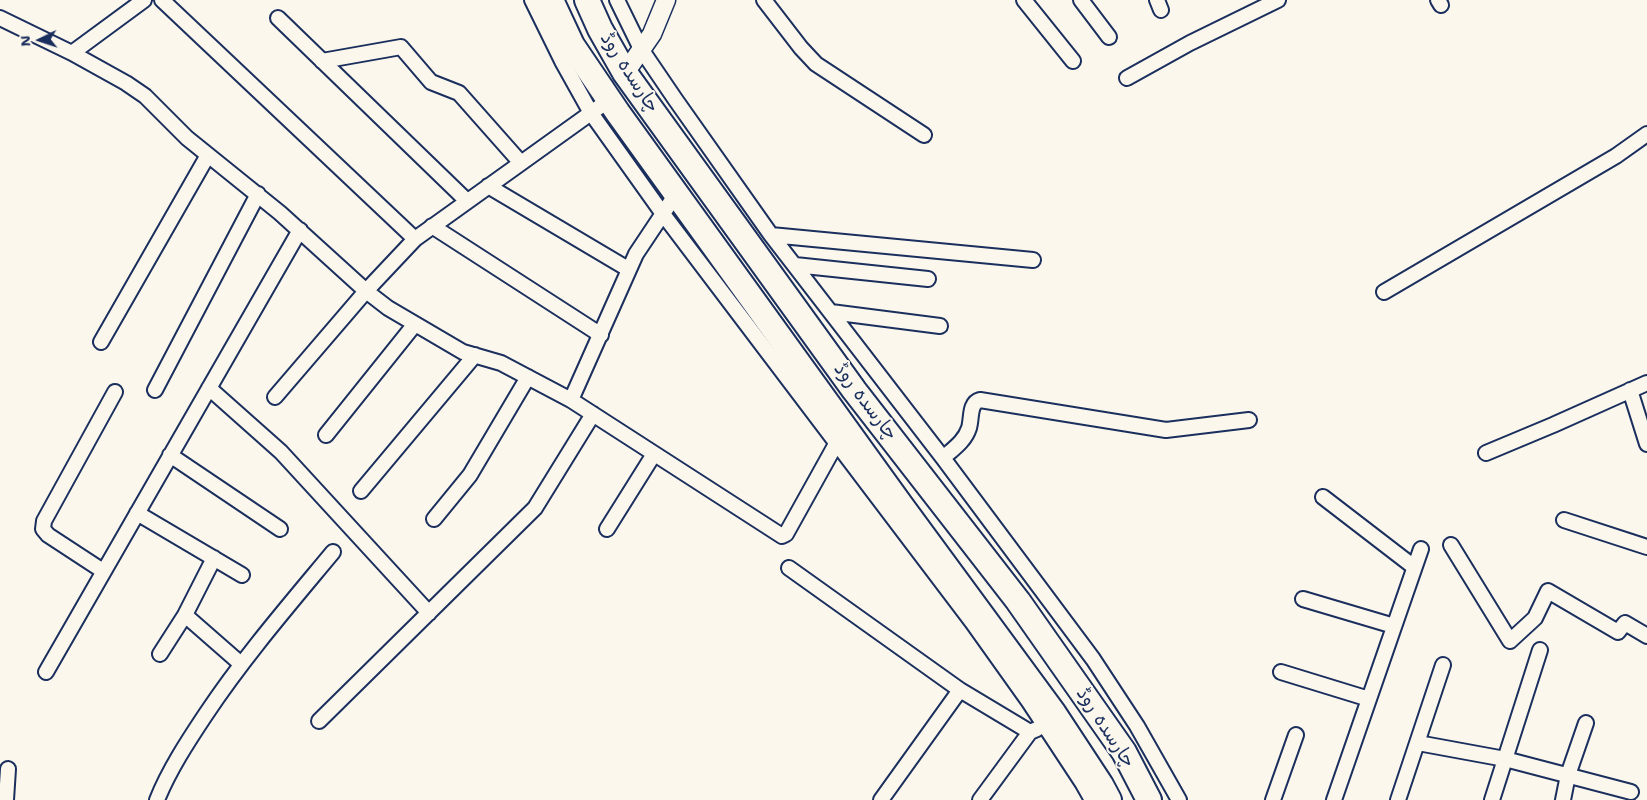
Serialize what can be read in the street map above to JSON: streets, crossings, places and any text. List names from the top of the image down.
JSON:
{
  "streets": {
    "highway": ["چارسدہ روڈ"]
  },
  "north": "left"
}
